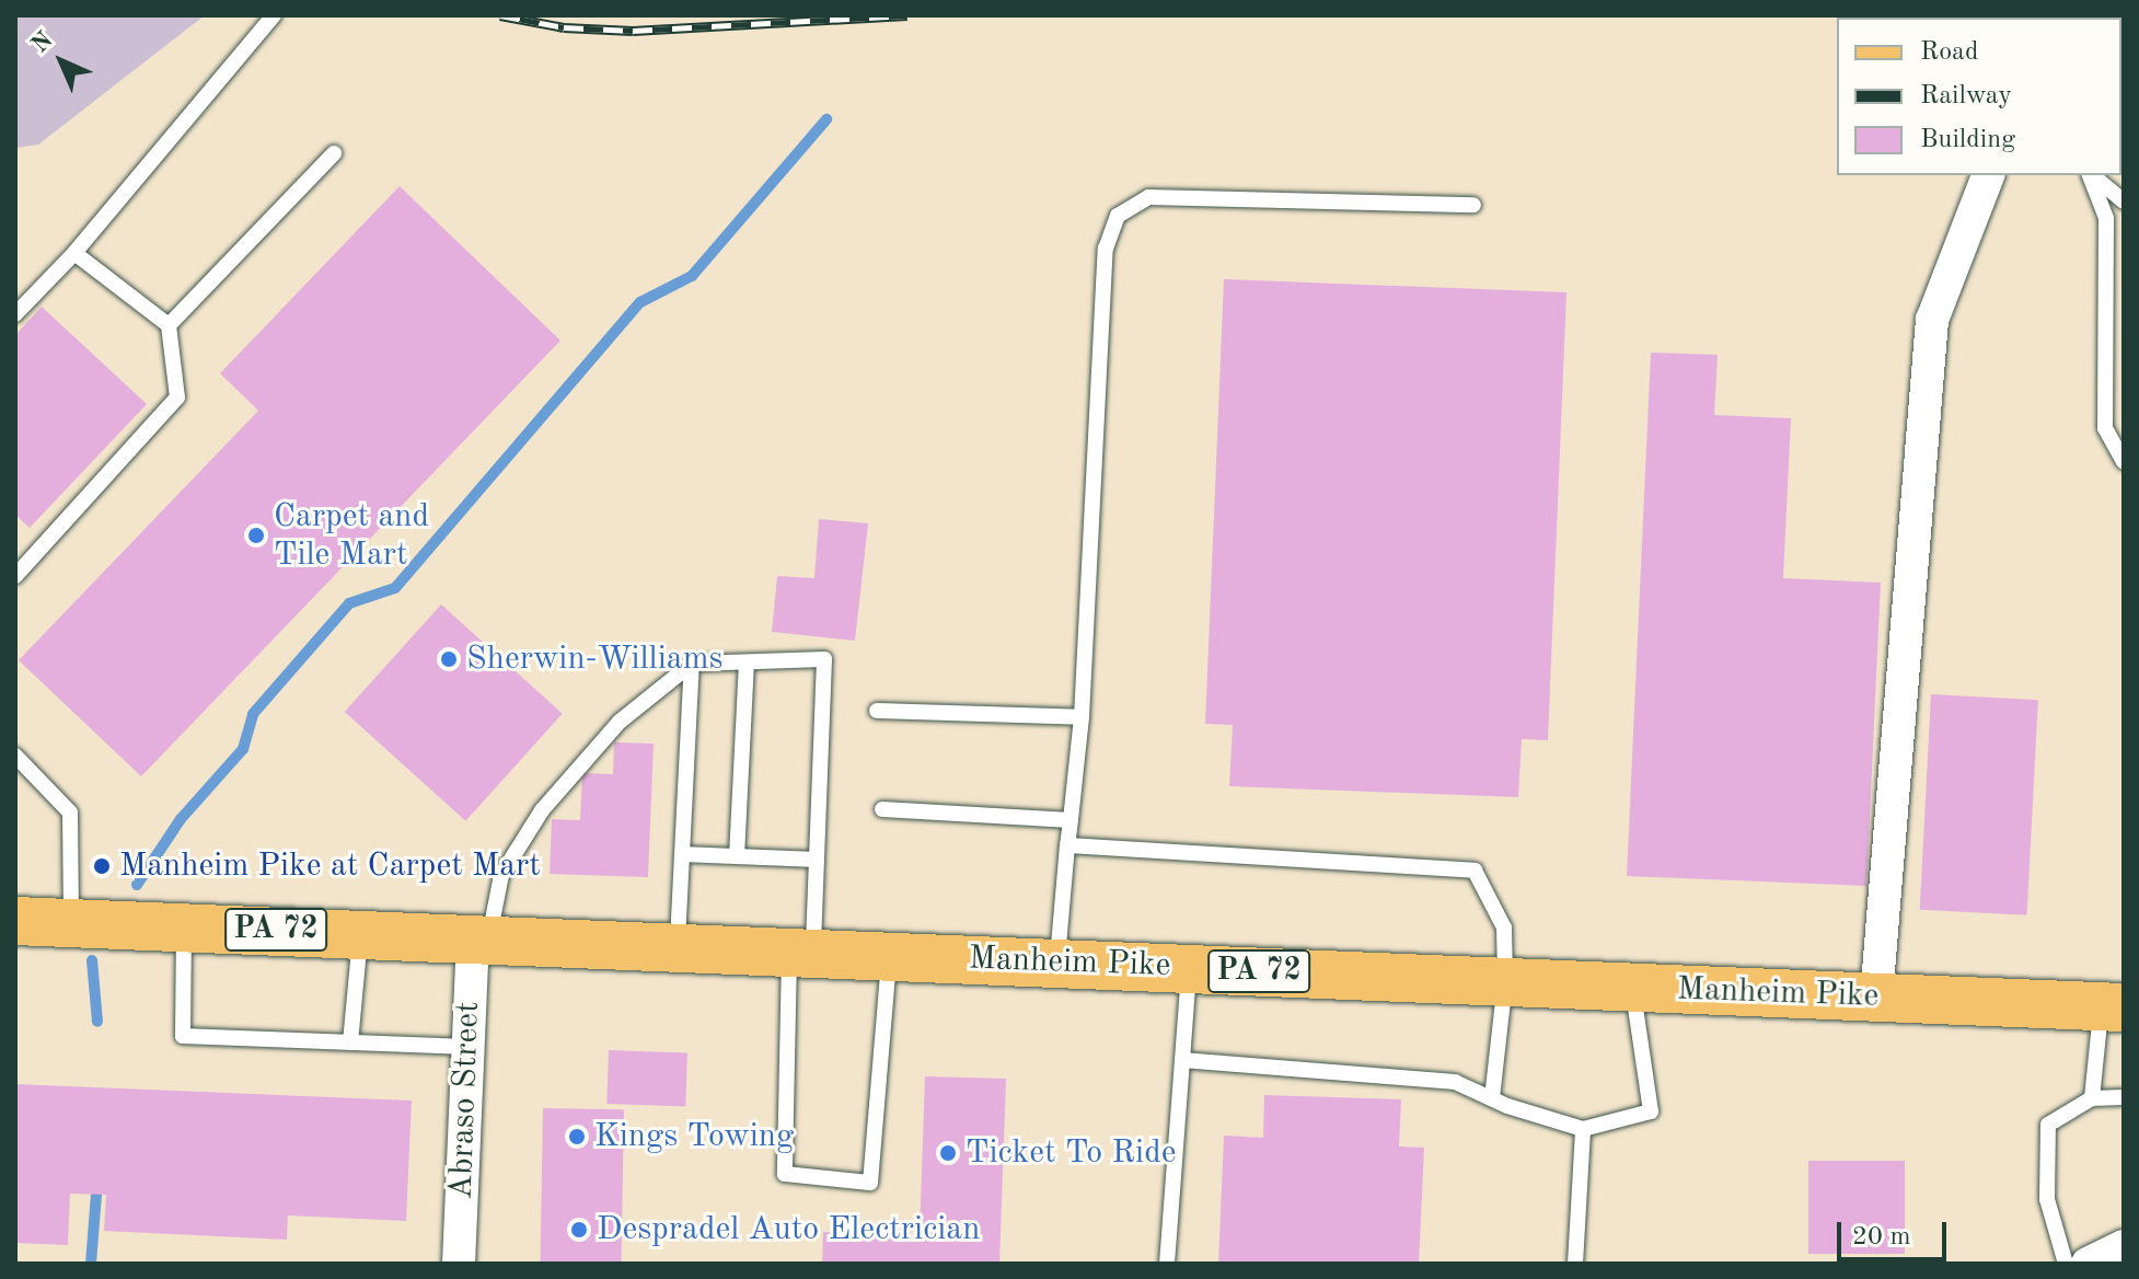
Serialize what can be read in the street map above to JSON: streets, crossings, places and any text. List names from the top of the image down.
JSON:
{
  "streets": {
    "main road": ["PA 72", "Manheim Pike"],
    "street": ["Abraso Street"]
  },
  "crossings": [
    ["Manheim Pike", "Abraso Street"]
  ],
  "places": [
    "Carpet and Tile Mart",
    "Sherwin-Williams",
    "Manheim Pike at Carpet Mart",
    "Kings Towing",
    "Ticket To Ride",
    "Despradel Auto Electrician"
  ],
  "legend": ["Road", "Railway", "Building"],
  "scale_bar": "20 m",
  "north": "top left"
}
